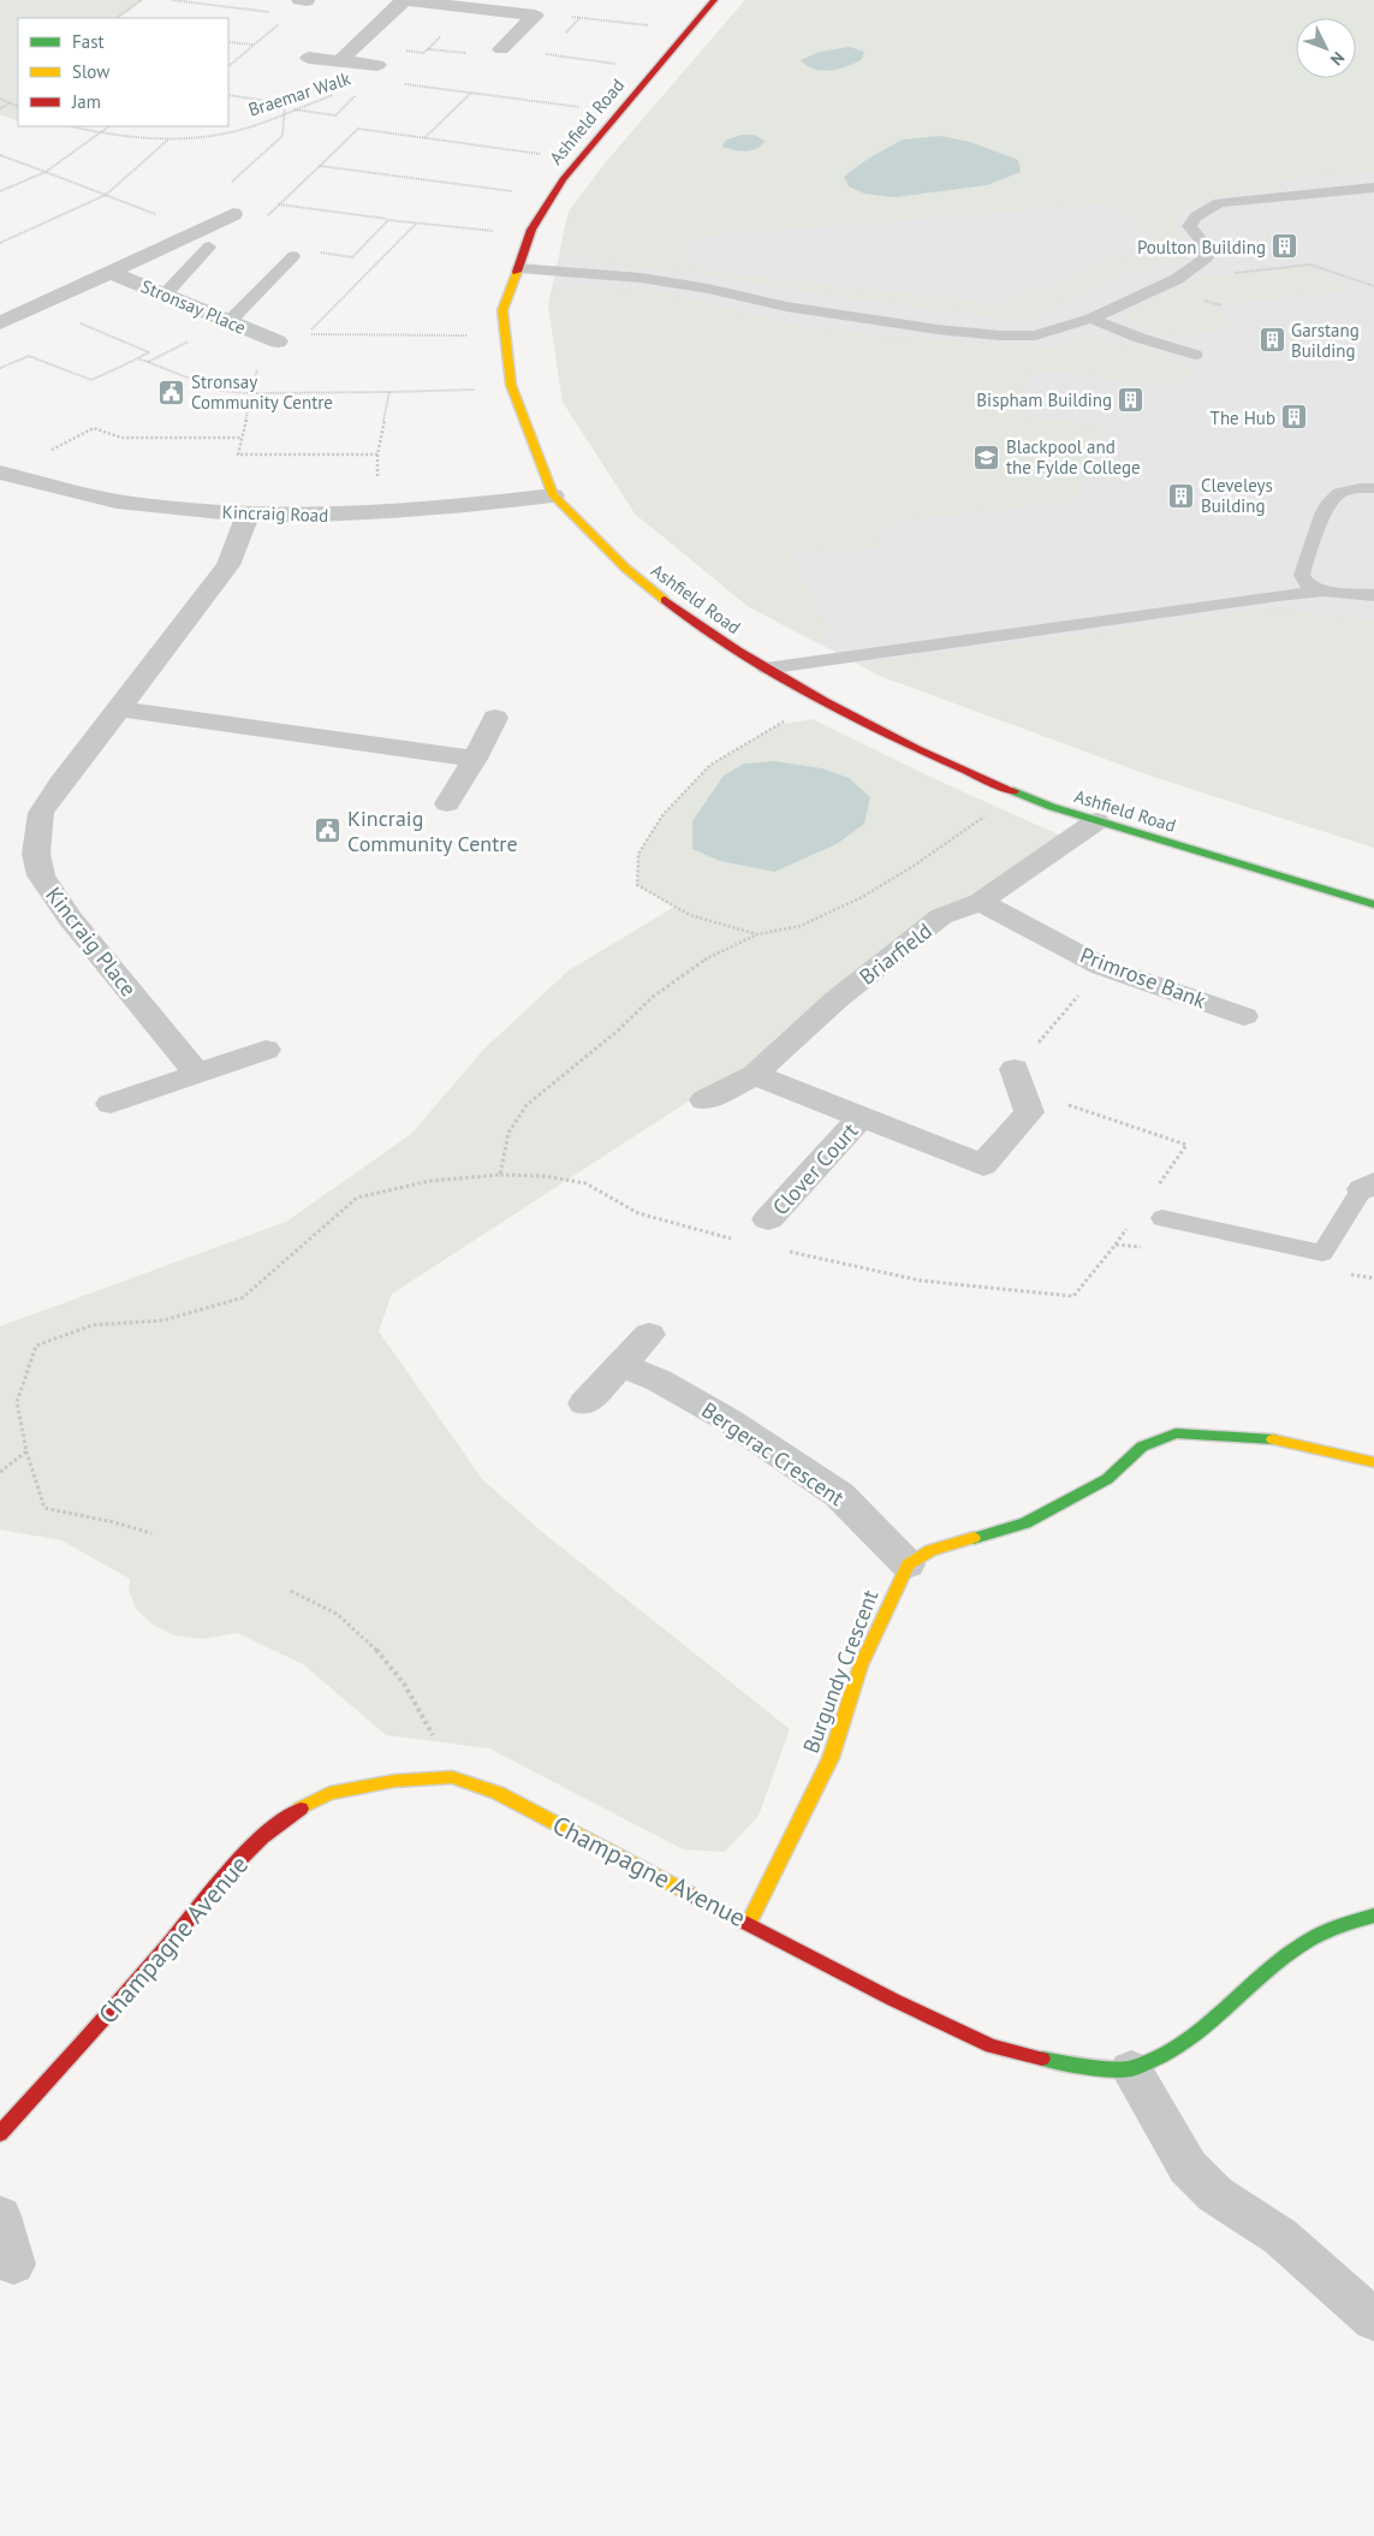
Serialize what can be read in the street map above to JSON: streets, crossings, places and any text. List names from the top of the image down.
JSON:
{
  "streets": {
    "street": [
      "Ashfield Road",
      "Stronsay Place",
      "Kincraig Road",
      "Kincraig Place",
      "Briarfield",
      "Primrose Bank",
      "Clover Court",
      "Bergerac Crescent",
      "Burgundy Crescent",
      "Champagne Avenue"
    ],
    "path": ["Braemar Walk"]
  },
  "crossings": [
    ["Braemar Walk", "Ashfield Road"],
    ["Ashfield Road", "Kincraig Road"],
    ["Ashfield Road", "Briarfield"],
    ["Kincraig Road", "Kincraig Place"],
    ["Briarfield", "Primrose Bank"],
    ["Briarfield", "Clover Court"],
    ["Bergerac Crescent", "Burgundy Crescent"],
    ["Burgundy Crescent", "Champagne Avenue"]
  ],
  "places": {
    "building": [
      "Poulton Building",
      "Garstang Building",
      "Bispham Building",
      "The Hub",
      "Cleveleys Building"
    ],
    "public building": ["Stronsay Community Centre", "Kincraig Community Centre"],
    "school or university": ["Blackpool and the Fylde College"]
  },
  "legend": ["Fast", "Slow", "Jam"],
  "north": "bottom right"
}
